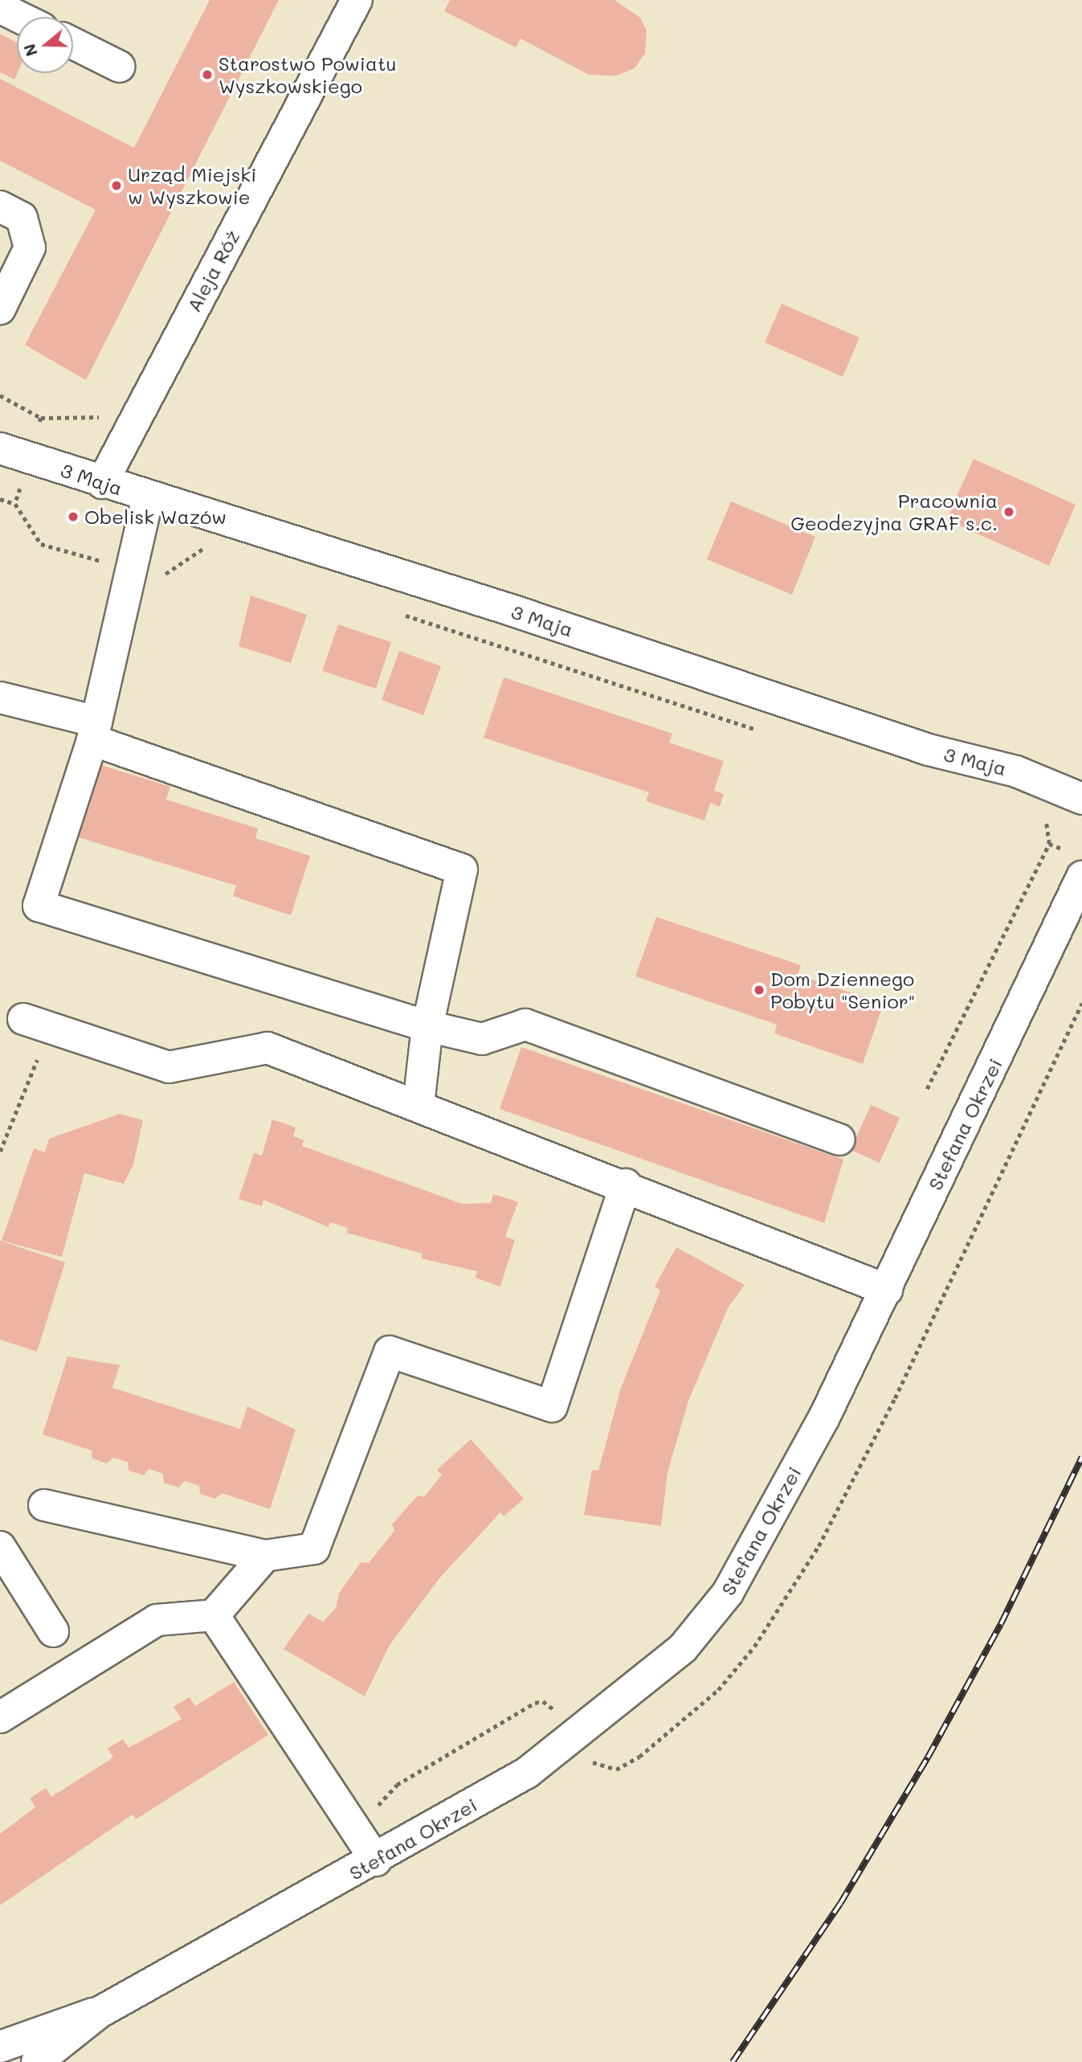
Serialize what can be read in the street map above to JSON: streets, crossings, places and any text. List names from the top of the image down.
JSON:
{
  "streets": {
    "street": ["Aleja Róż", "3 Maja", "Stefana Okrzei"]
  },
  "crossings": [
    ["Aleja Róż", "3 Maja"]
  ],
  "places": [
    "Starostwo Powiatu Wyszkowskiego",
    "Urząd Miejski w Wyszkowie",
    "Pracownia Geodezyjna GRAF s.c.",
    "Obelisk Wazów",
    "Dom Dziennego Pobytu \"Senior\""
  ],
  "north": "left"
}
